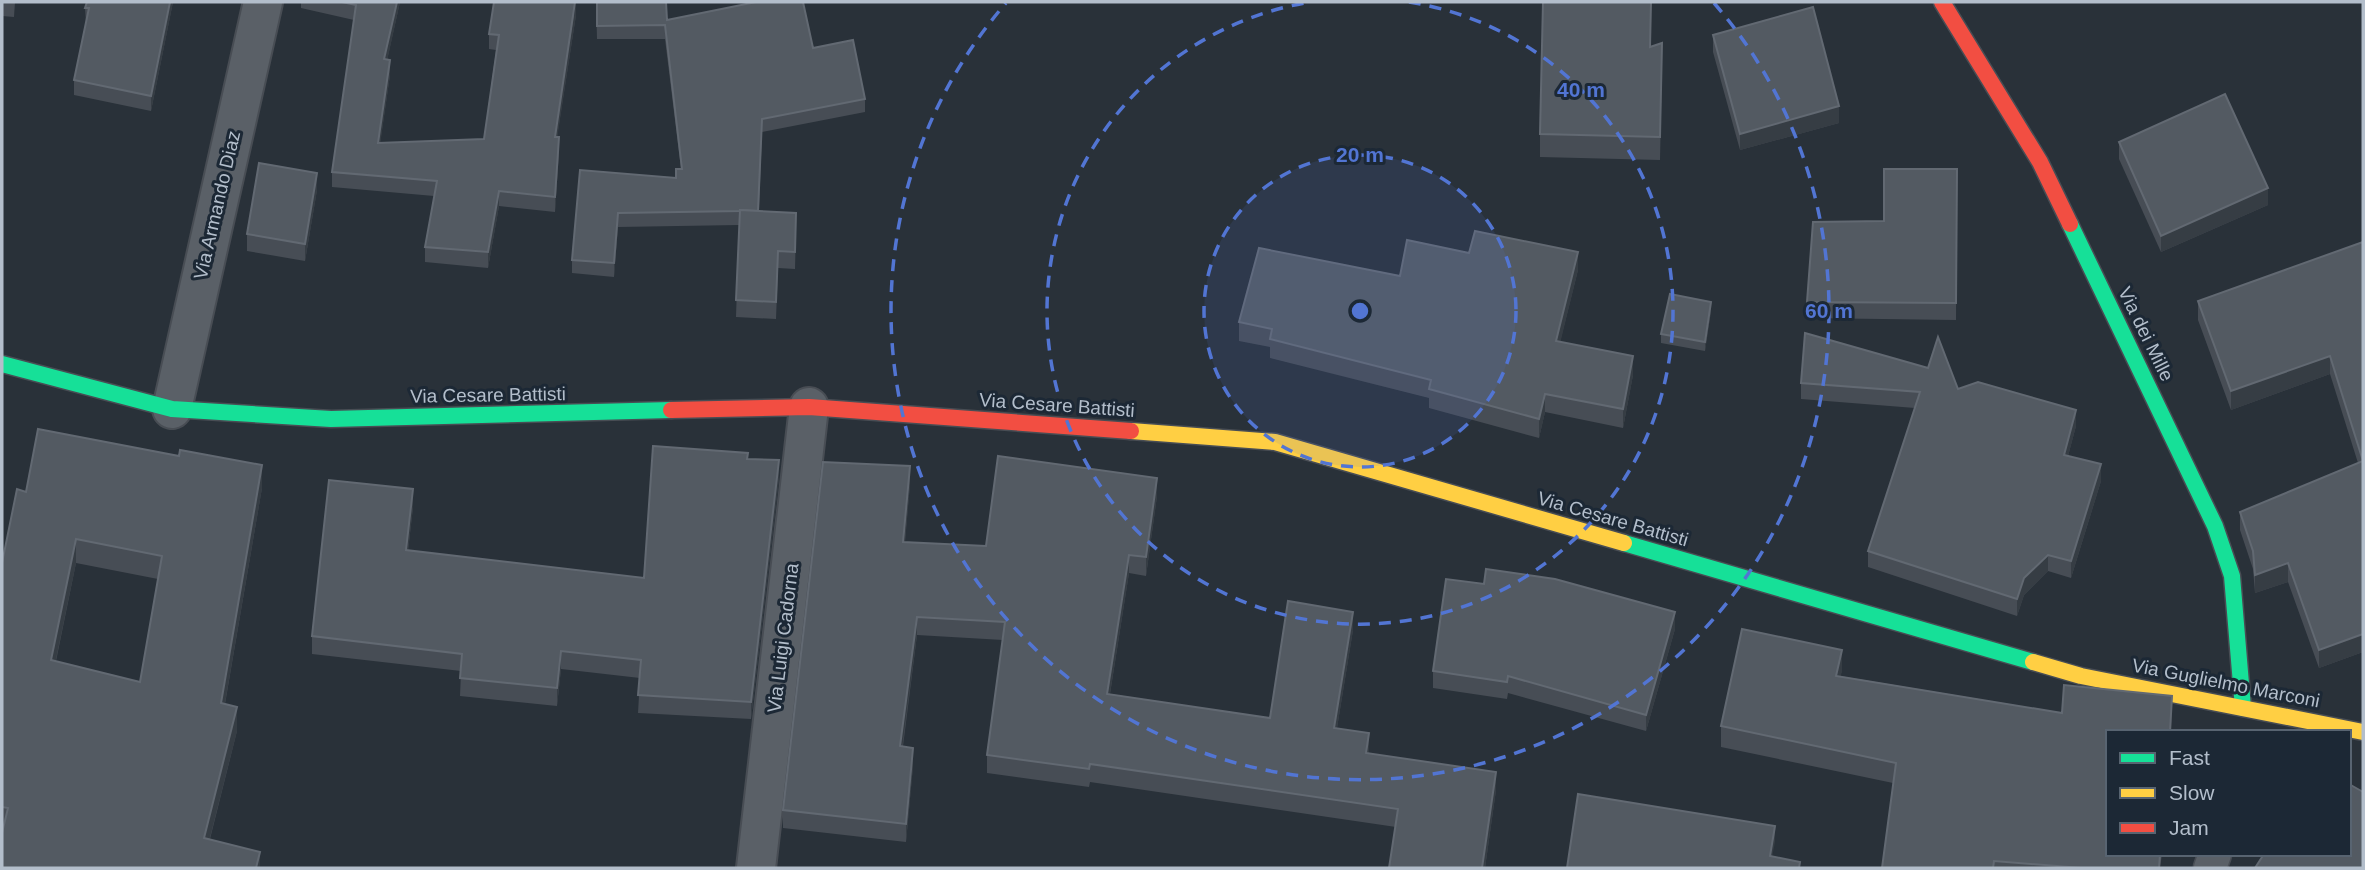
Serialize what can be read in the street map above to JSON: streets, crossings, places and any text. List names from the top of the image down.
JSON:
{
  "streets": {
    "street": [
      "Via Armando Diaz",
      "Via dei Mille",
      "Via Cesare Battisti",
      "Via Luigi Cadorna",
      "Via Guglielmo Marconi"
    ]
  },
  "crossings": [
    ["Via Armando Diaz", "Via Cesare Battisti"],
    ["Via dei Mille", "Via Guglielmo Marconi"],
    ["Via Cesare Battisti", "Via Luigi Cadorna"],
    ["Via Cesare Battisti", "Via Guglielmo Marconi"]
  ],
  "legend": ["Fast", "Slow", "Jam"],
  "rings": ["40 m", "20 m", "60 m"]
}
